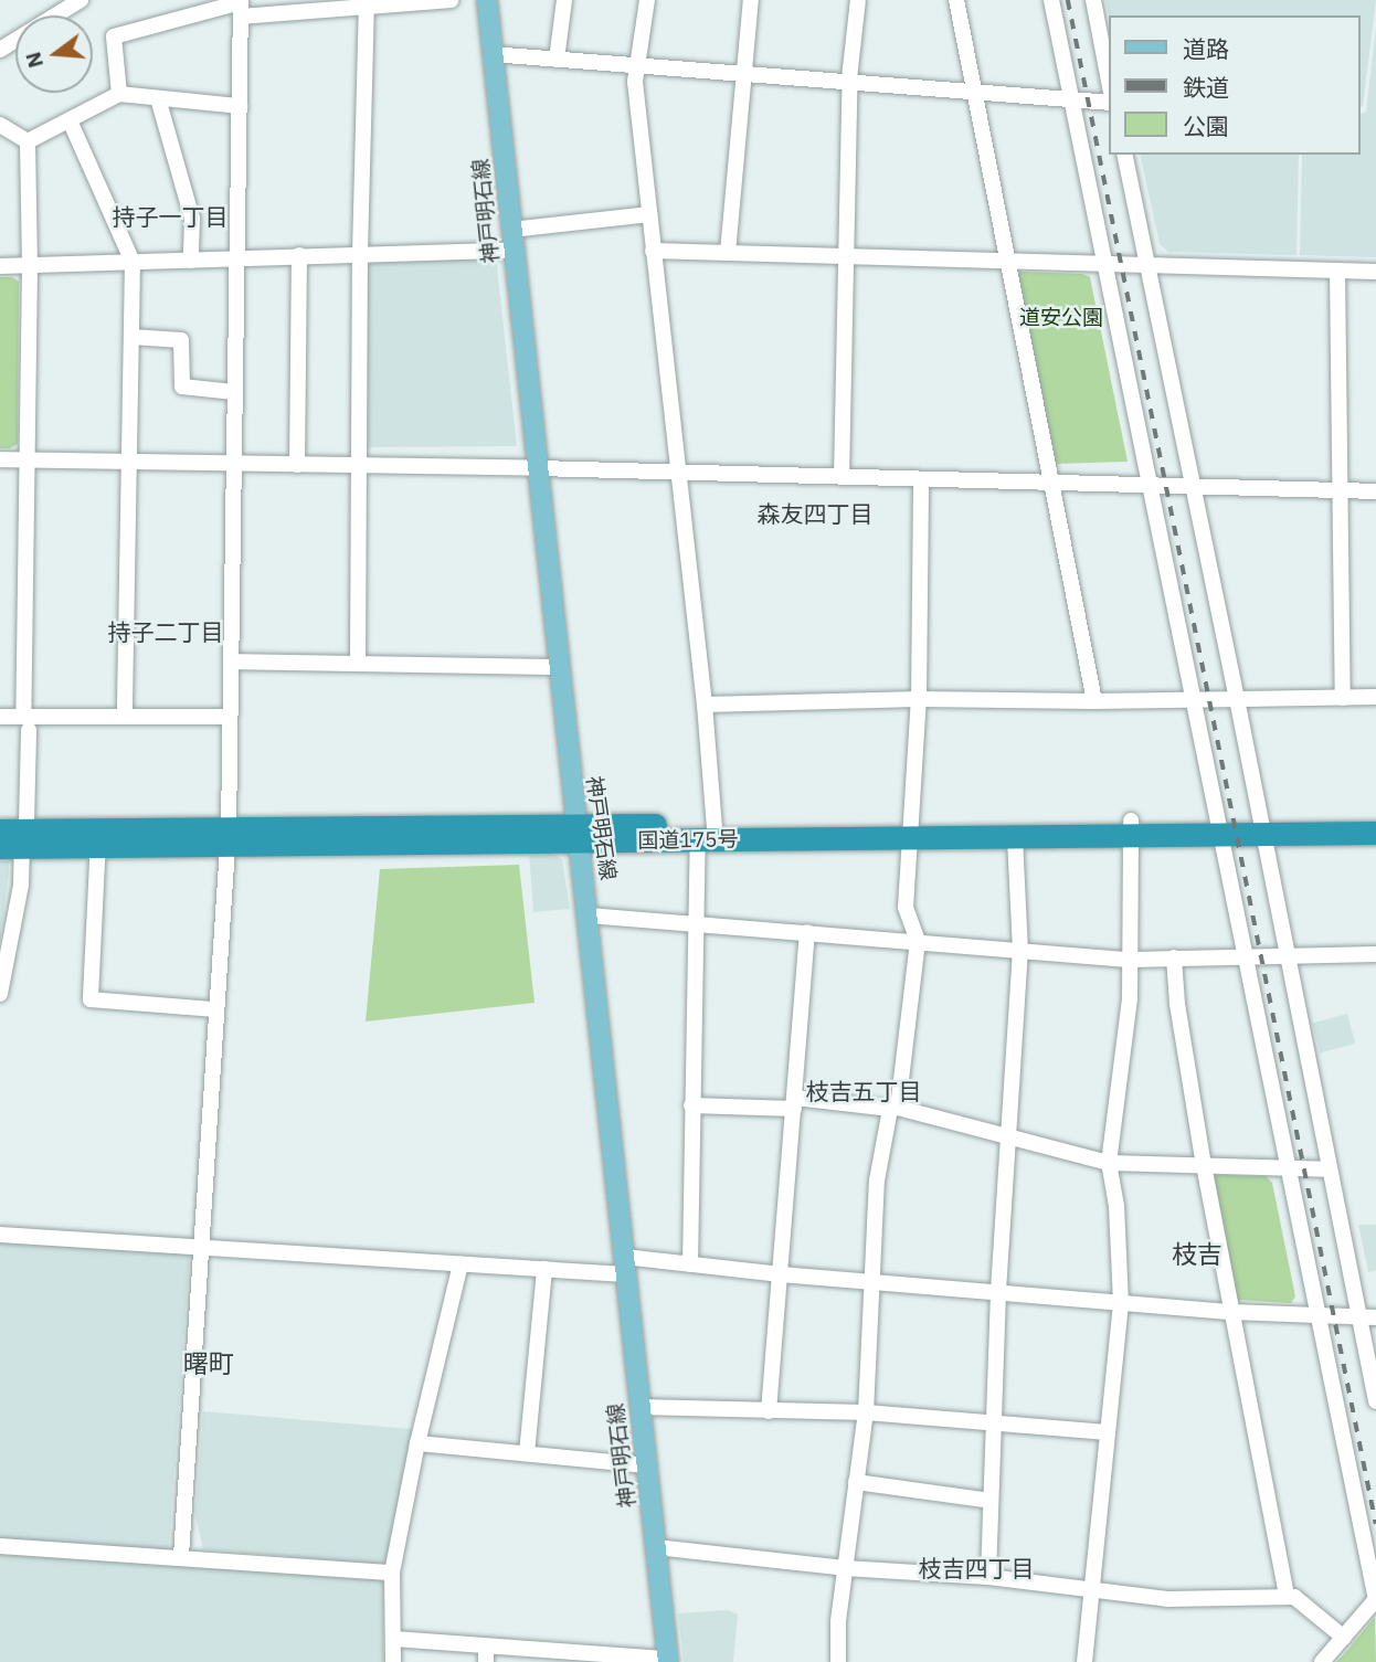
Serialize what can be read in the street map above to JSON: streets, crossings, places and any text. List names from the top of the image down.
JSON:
{
  "streets": {
    "highway": ["国道175号"],
    "main road": ["神戸明石線"]
  },
  "crossings": [
    ["神戸明石線", "国道175号"]
  ],
  "districts": [
    "持子一丁目",
    "森友四丁目",
    "持子二丁目",
    "枝吉五丁目",
    "枝吉",
    "曙町",
    "枝吉四丁目"
  ],
  "parks": ["道安公園"],
  "legend": ["道路", "鉄道", "公園"],
  "north": "left"
}
